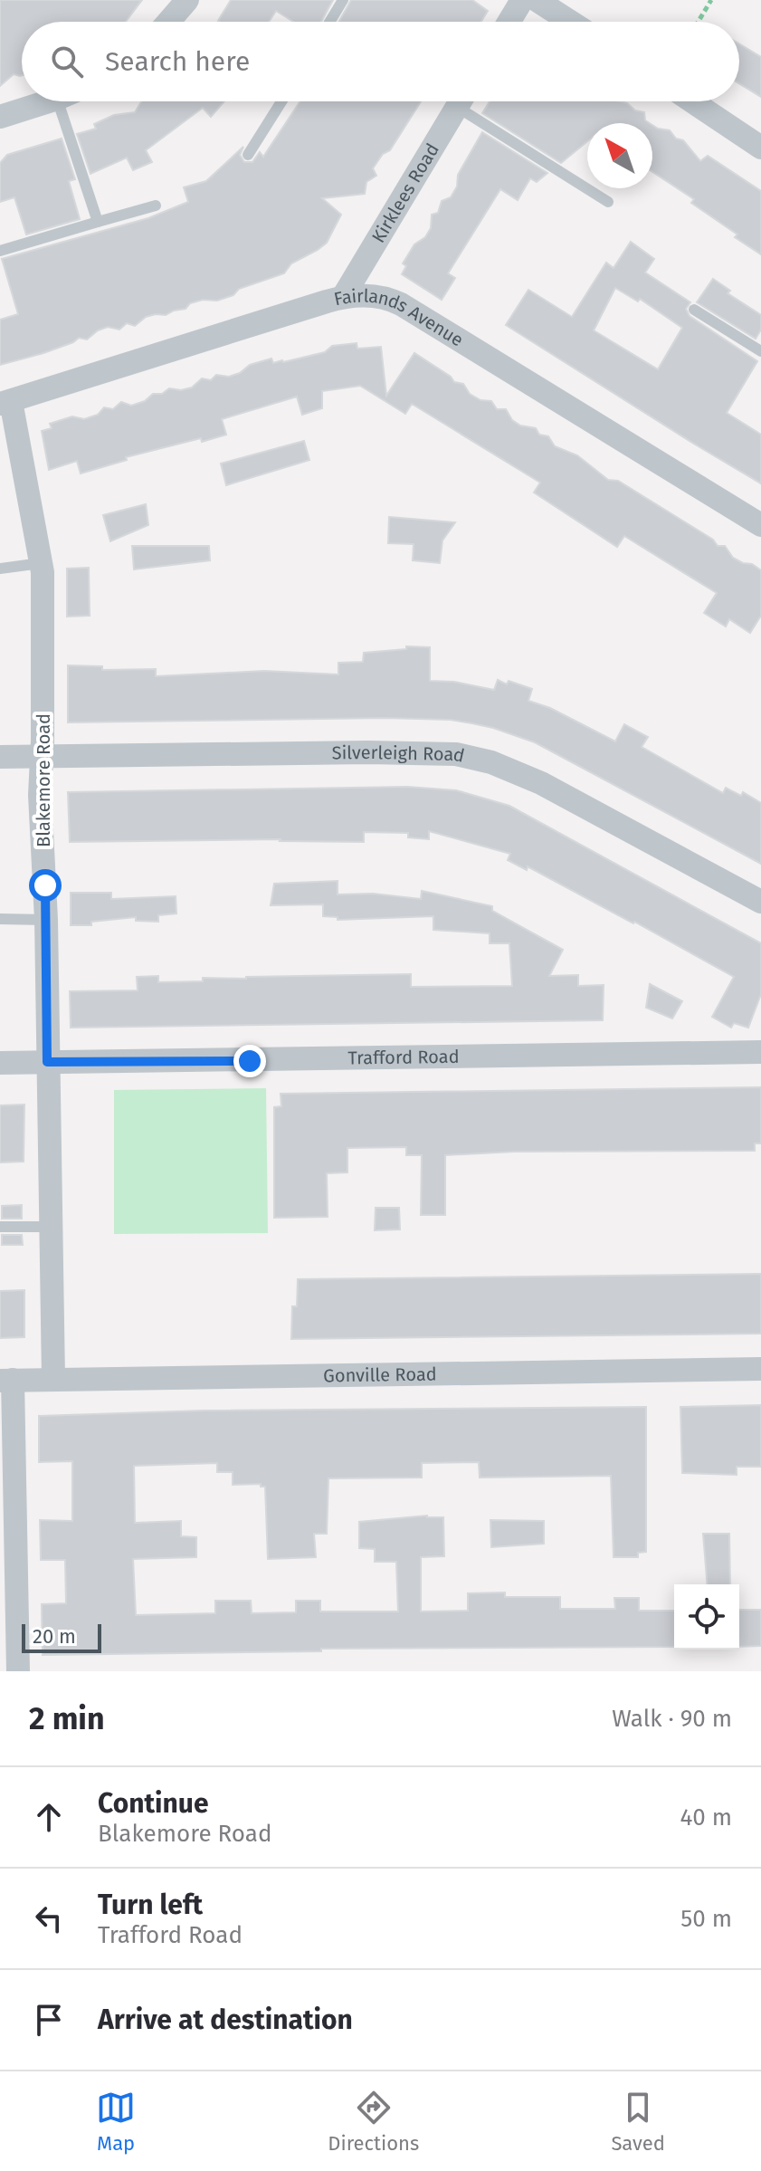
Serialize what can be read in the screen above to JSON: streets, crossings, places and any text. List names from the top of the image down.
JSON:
{
  "streets": {
    "street": [
      "Kirklees Road",
      "Fairlands Avenue",
      "Silverleigh Road",
      "Blakemore Road",
      "Trafford Road",
      "Gonville Road"
    ]
  },
  "crossings": [
    ["Kirklees Road", "Fairlands Avenue"],
    ["Fairlands Avenue", "Blakemore Road"],
    ["Silverleigh Road", "Blakemore Road"],
    ["Blakemore Road", "Trafford Road"],
    ["Blakemore Road", "Gonville Road"]
  ],
  "scale_bar": "20 m",
  "north": "top left",
  "page": {
    "search": "Search here",
    "scale": "20 m",
    "heading": ["2 min", "Walk · 90 m"],
    "list": [
      ["Continue", "Blakemore Road", "40 m"],
      ["Turn left", "Trafford Road", "50 m"],
      "Arrive at destination"
    ],
    "nav": ["Map", "Directions", "Saved"]
  }
}
